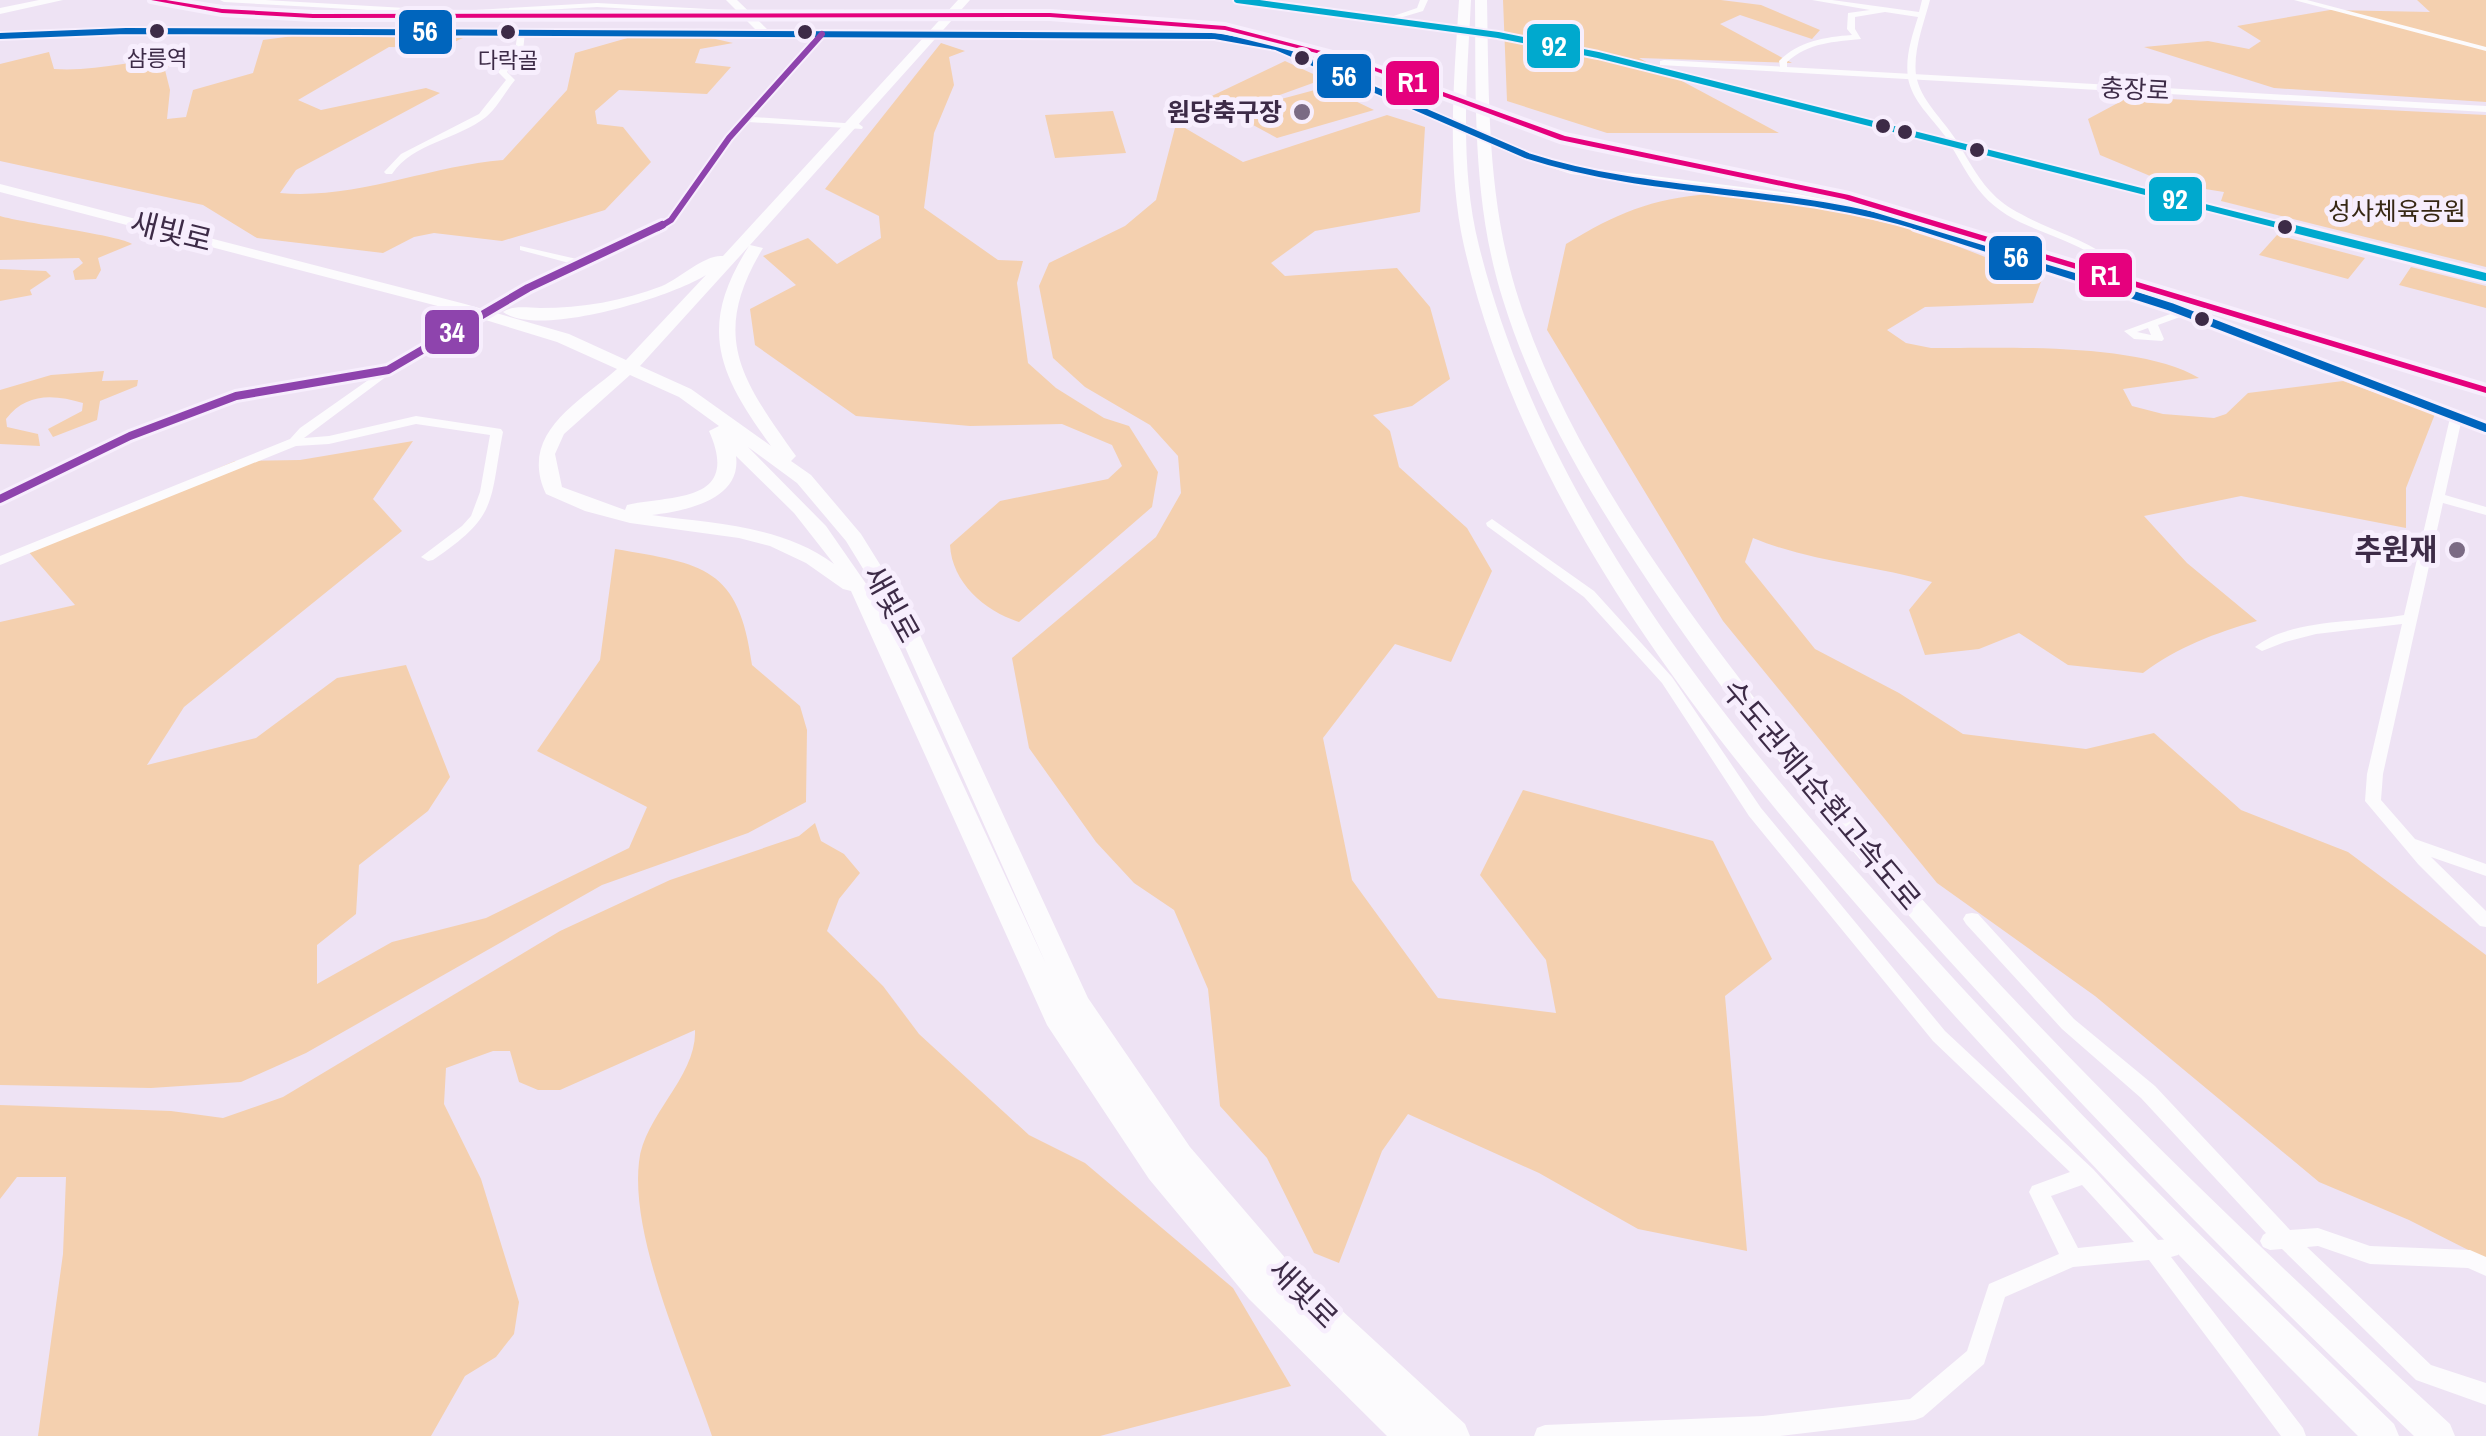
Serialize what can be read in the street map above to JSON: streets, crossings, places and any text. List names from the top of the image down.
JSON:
{
  "streets": {
    "highway": ["새빛로", "수도권제1순환고속도로"],
    "main road": ["충장로"]
  },
  "parks": ["성사체육공원"],
  "places": [
    "삼릉역",
    "다락골",
    "원당축구장",
    "추원재"
  ],
  "lines": [
    "transit line R1",
    "transit line 92",
    "transit line 56",
    "transit line 34"
  ]
}
